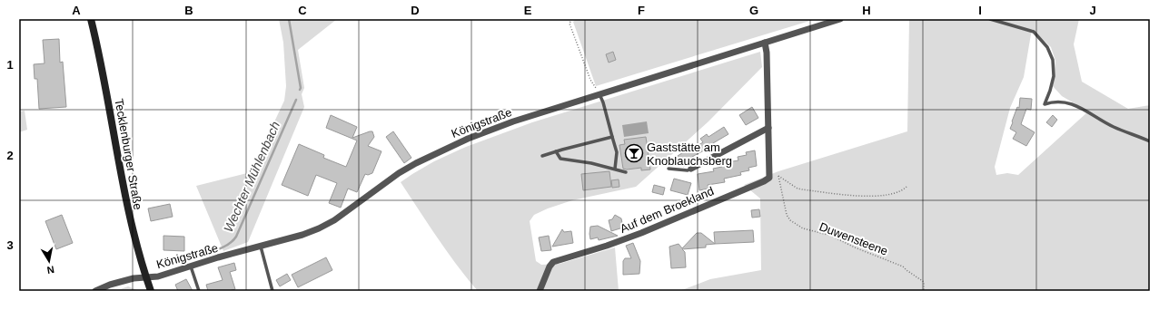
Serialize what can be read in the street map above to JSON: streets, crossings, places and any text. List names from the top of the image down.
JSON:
{
  "streets": {
    "main road": ["Tecklenburger Straße"],
    "street": ["Königstraße", "Auf dem Broekland"],
    "path": ["Duwensteene"]
  },
  "crossings": [
    ["Königstraße", "Tecklenburger Straße"],
    ["Königstraße", "Auf dem Broekland"]
  ],
  "water": ["Wechter Mühlenbach"],
  "places": {
    "bar": ["Gaststätte am Knoblauchsberg"]
  },
  "north": "bottom",
  "grid": {
    "columns": [
      "A",
      "B",
      "C",
      "D",
      "E",
      "F",
      "G",
      "H",
      "I",
      "J"
    ],
    "rows": ["1", "2", "3"]
  }
}
